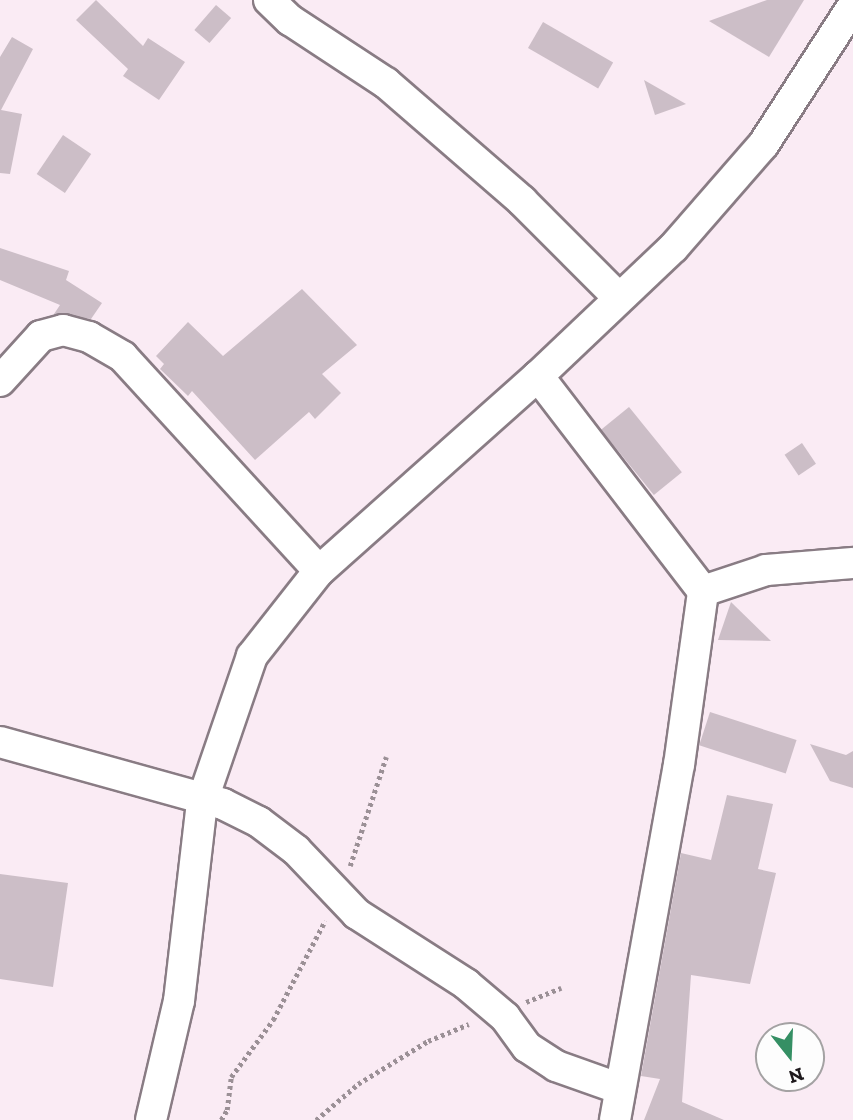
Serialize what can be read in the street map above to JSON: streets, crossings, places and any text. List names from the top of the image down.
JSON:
{
  "north": "bottom"
}
